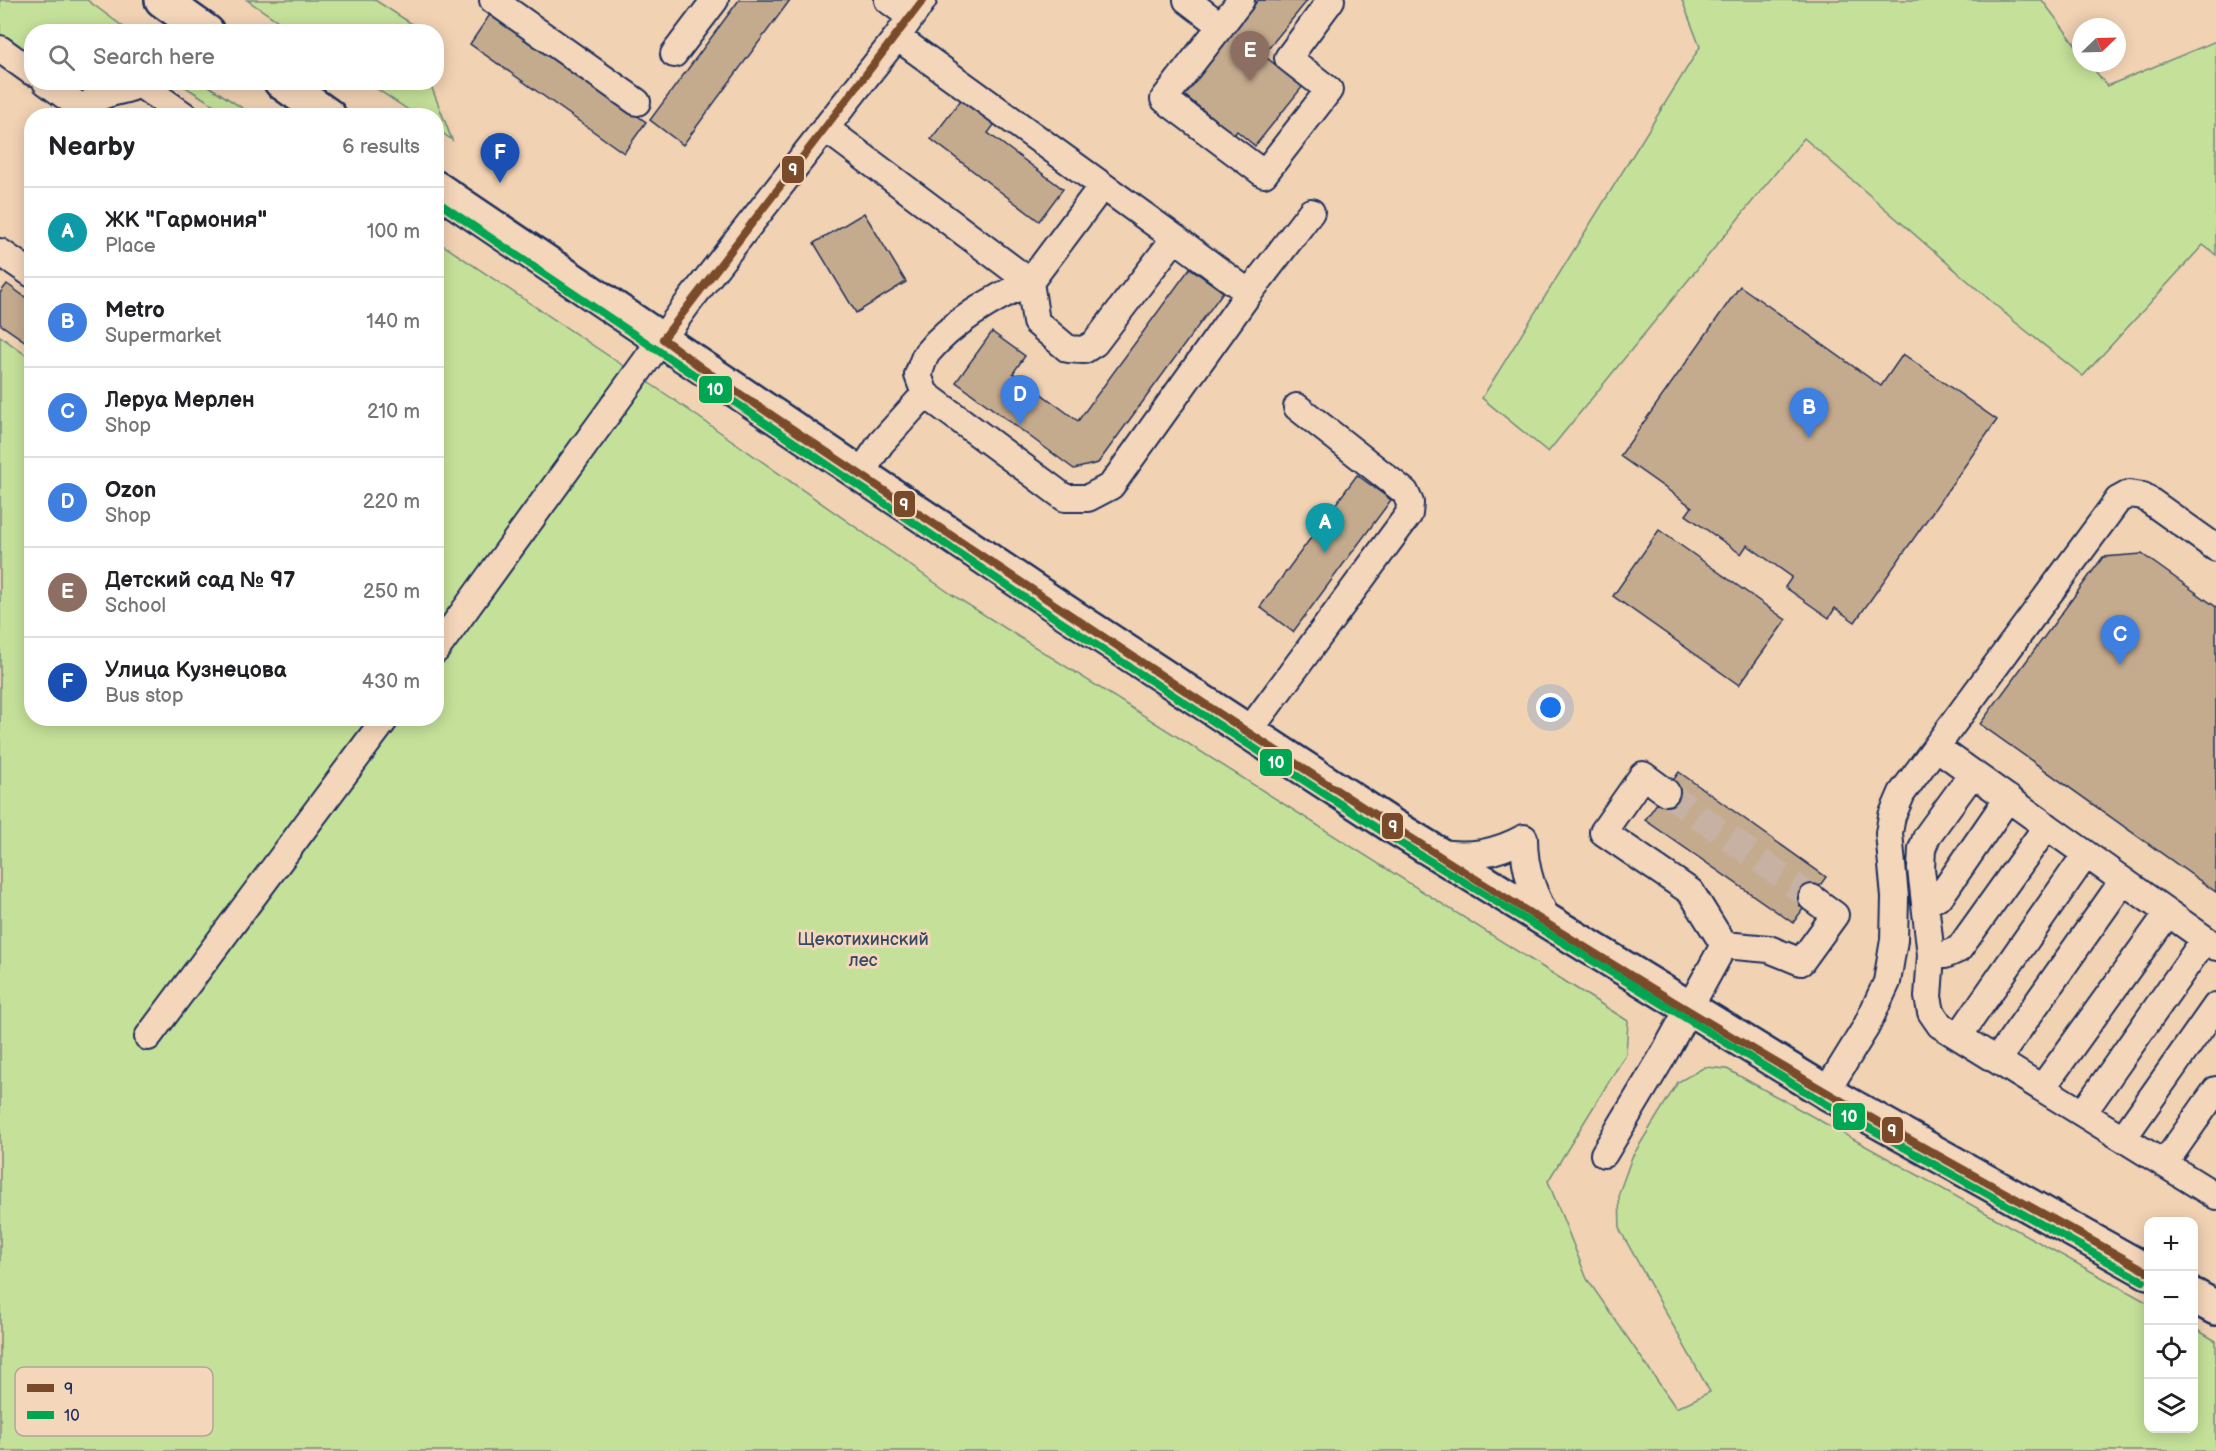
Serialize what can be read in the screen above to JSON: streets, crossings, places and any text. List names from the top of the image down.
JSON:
{
  "parks": ["Щекотихинский лес"],
  "lines": ["transit line 9", "transit line 10"],
  "legend": ["9", "10"],
  "north": "top right",
  "page": {
    "search": "Search here",
    "pins": [
      "E",
      "F",
      "D",
      "B",
      "A",
      "C"
    ],
    "heading": ["Nearby", "6 results"],
    "list": [
      {
        "mark": "A",
        "name": "ЖК \"Гармония\"",
        "note": "Place",
        "value": "100 m"
      },
      {
        "mark": "B",
        "name": "Metro",
        "note": "Supermarket",
        "value": "140 m"
      },
      {
        "mark": "C",
        "name": "Леруа Мерлен",
        "note": "Shop",
        "value": "210 m"
      },
      {
        "mark": "D",
        "name": "Ozon",
        "note": "Shop",
        "value": "220 m"
      },
      {
        "mark": "E",
        "name": "Детский сад № 97",
        "note": "School",
        "value": "250 m"
      },
      {
        "mark": "F",
        "name": "Улица Кузнецова",
        "note": "Bus stop",
        "value": "430 m"
      }
    ],
    "map_buttons": ["+", "−"]
  }
}
